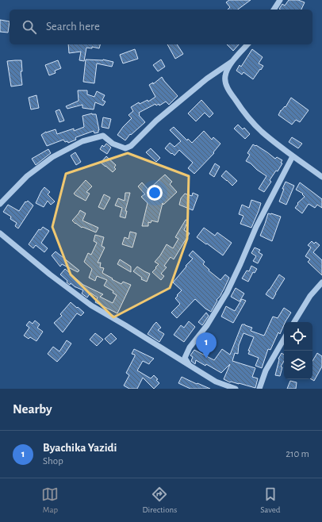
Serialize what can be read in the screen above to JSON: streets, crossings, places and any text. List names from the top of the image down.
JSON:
{
  "page": {
    "search": "Search here",
    "pins": "1",
    "heading": "Nearby",
    "list": [
      {
        "mark": "1",
        "name": "Byachika Yazidi",
        "note": "Shop",
        "value": "210 m"
      }
    ],
    "nav": ["Map", "Directions", "Saved"]
  }
}
